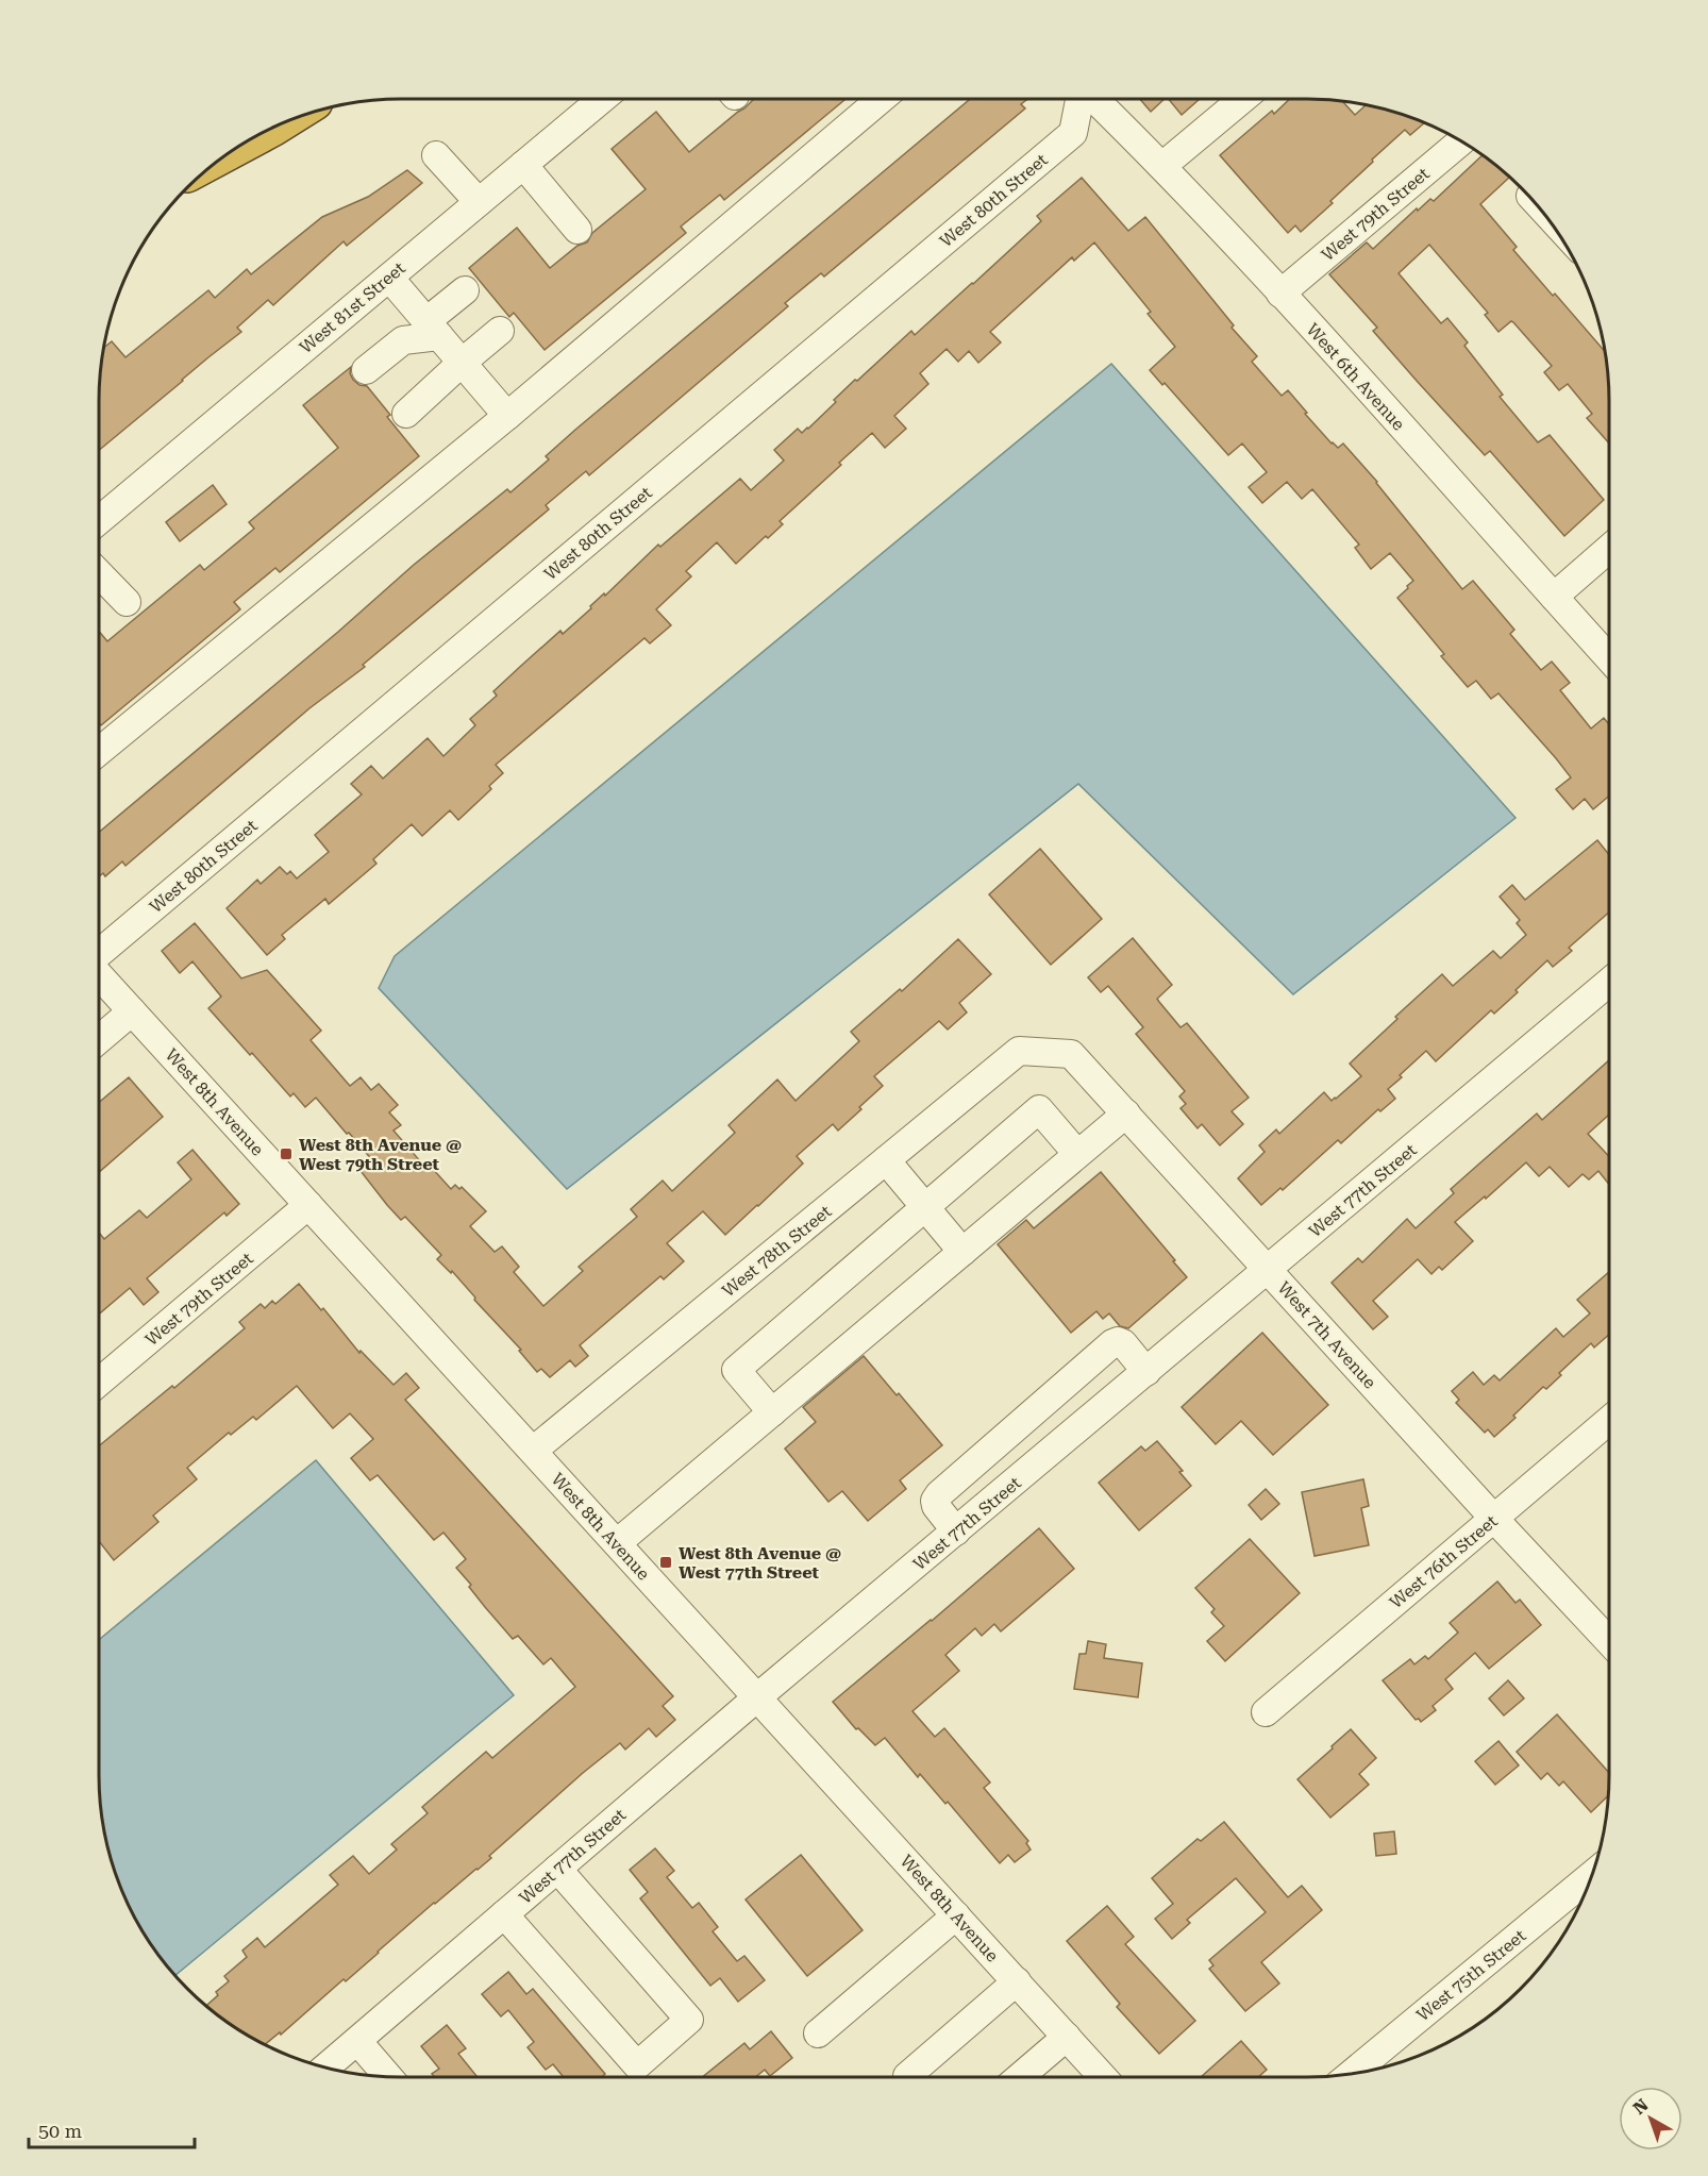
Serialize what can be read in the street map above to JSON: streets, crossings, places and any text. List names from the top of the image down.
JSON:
{
  "streets": {
    "street": [
      "West 80th Street",
      "West 79th Street",
      "West 81st Street",
      "West 6th Avenue",
      "West 8th Avenue",
      "West 77th Street",
      "West 78th Street",
      "West 7th Avenue",
      "West 76th Street",
      "West 75th Street"
    ]
  },
  "crossings": [
    ["West 79th Street", "West 6th Avenue"],
    ["West 79th Street", "West 8th Avenue"],
    ["West 8th Avenue", "West 77th Street"],
    ["West 8th Avenue", "West 78th Street"],
    ["West 77th Street", "West 7th Avenue"],
    ["West 78th Street", "West 7th Avenue"],
    ["West 7th Avenue", "West 76th Street"]
  ],
  "places": {
    "transit": ["West 8th Avenue @ West 79th Street", "West 8th Avenue @ West 77th Street"]
  },
  "scale_bar": "50 m",
  "north": "top left"
}
